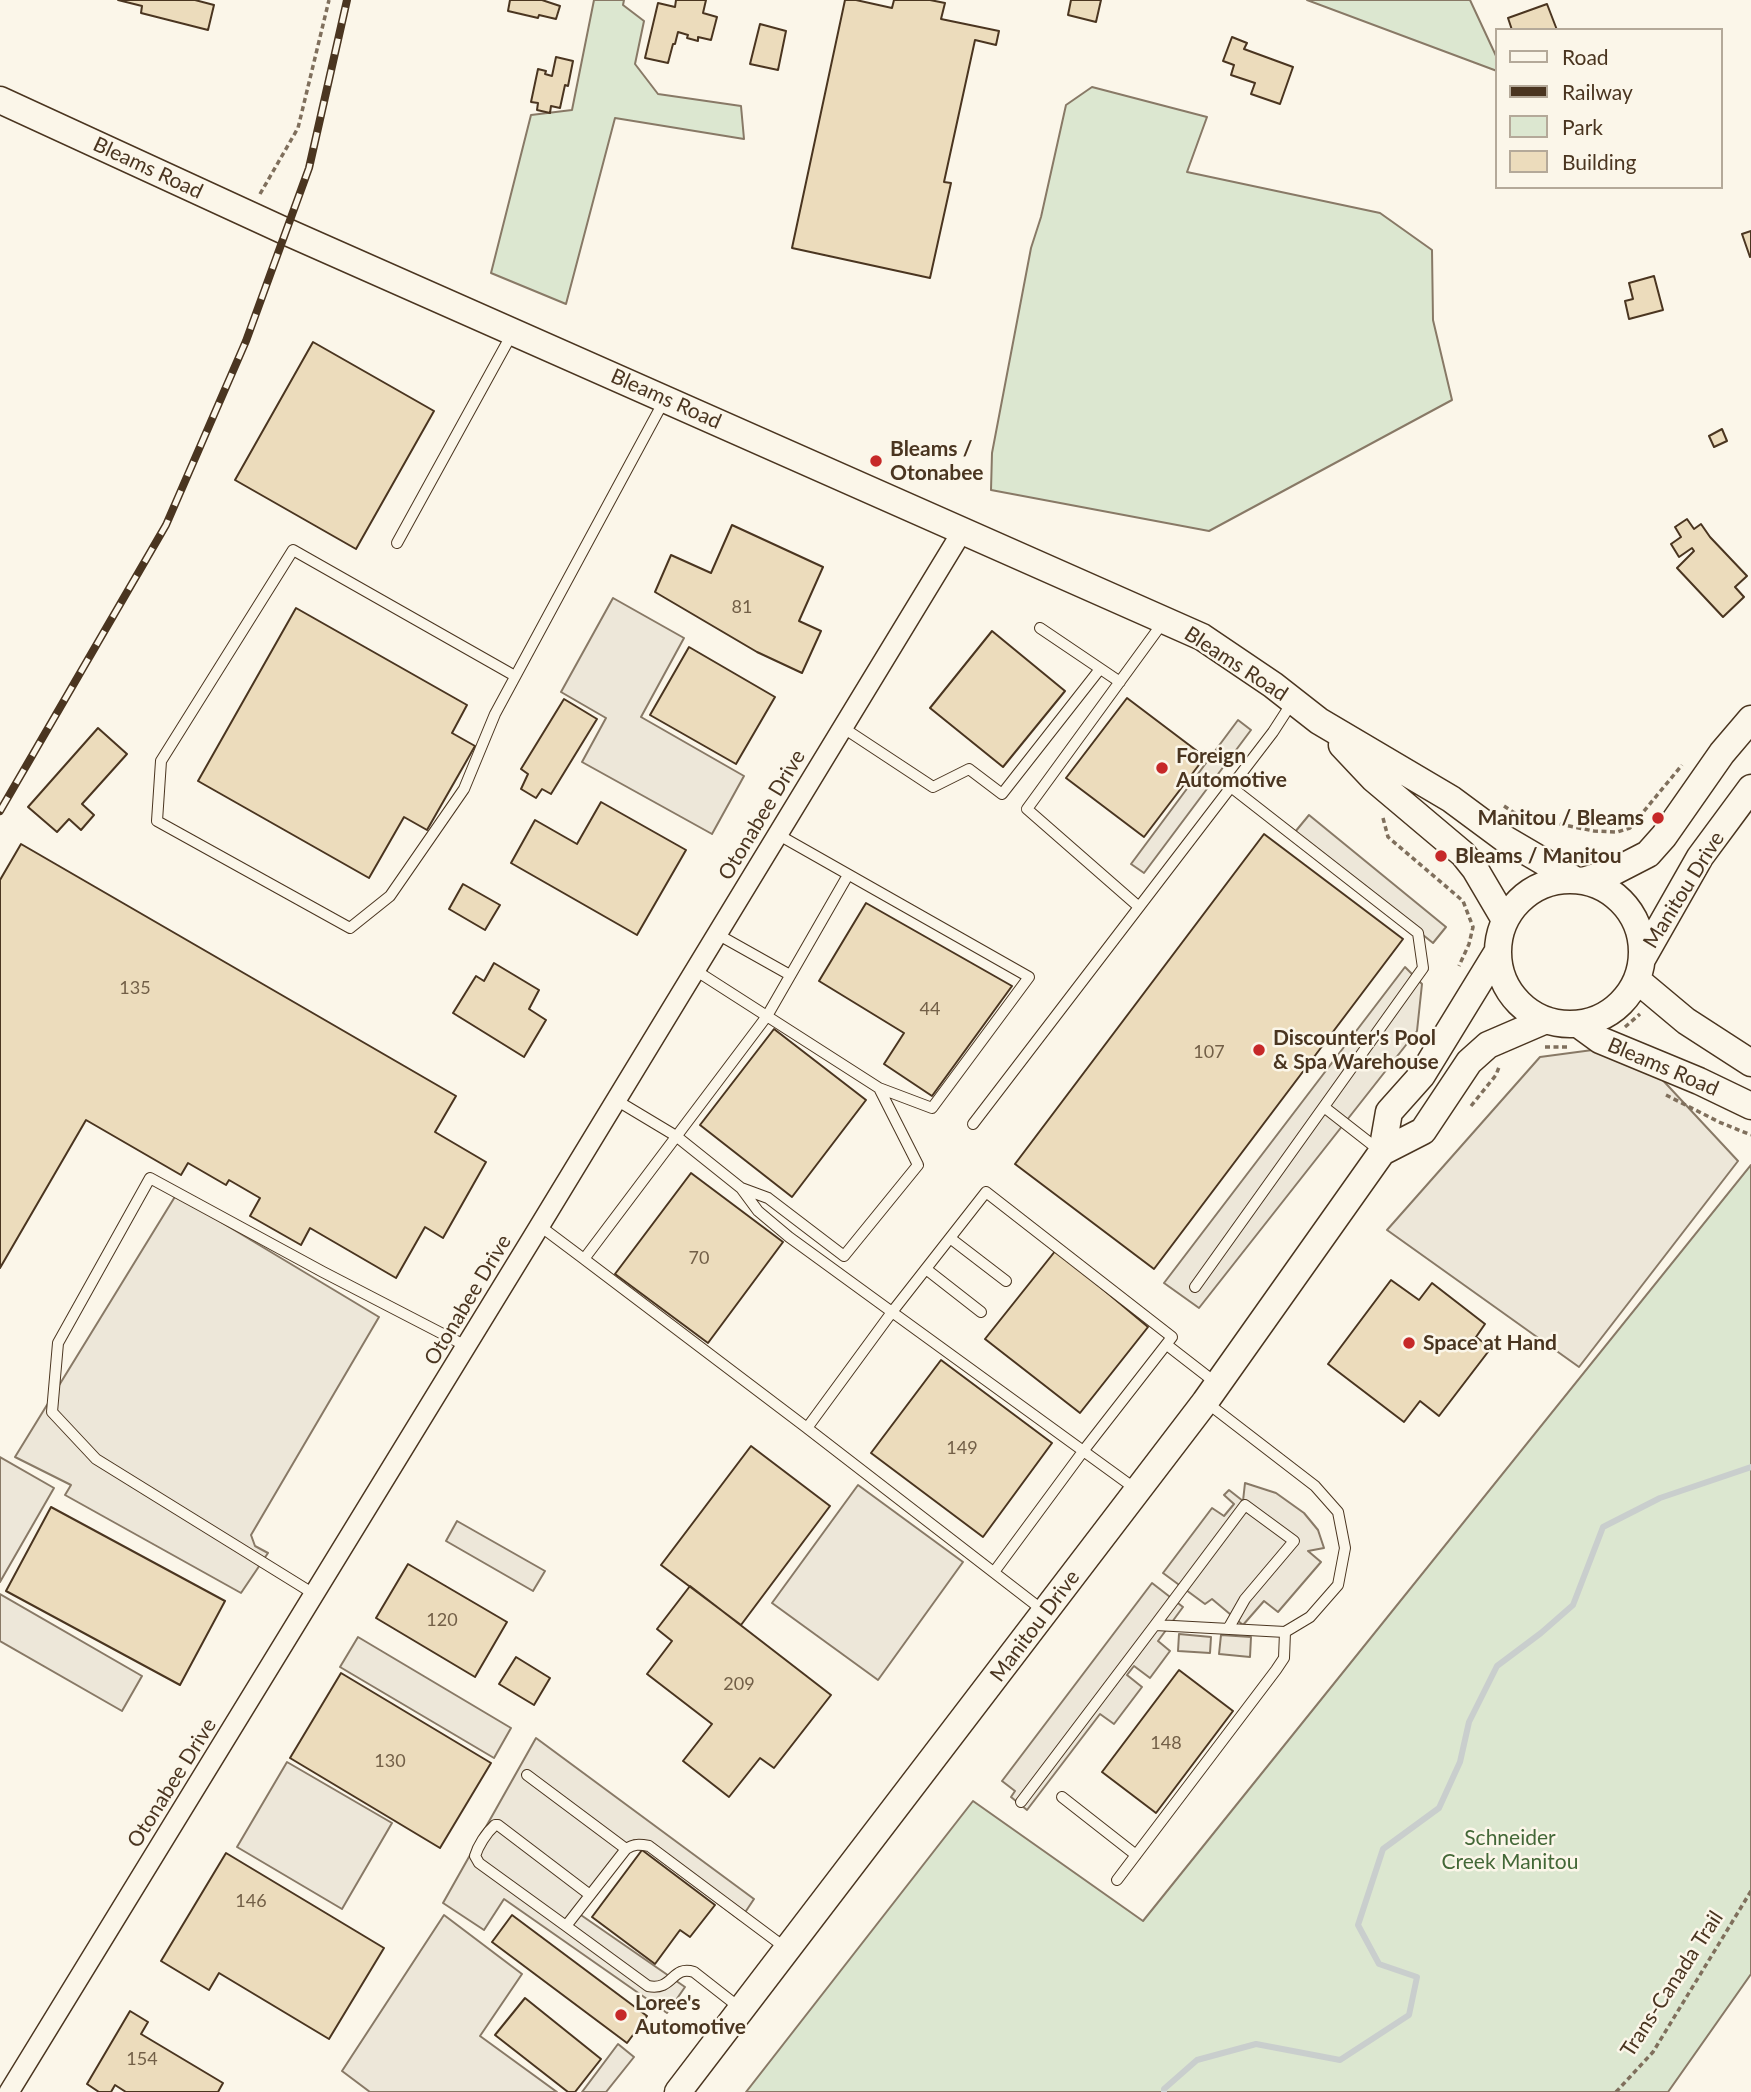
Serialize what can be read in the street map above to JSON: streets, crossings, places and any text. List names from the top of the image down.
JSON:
{
  "streets": {
    "main road": ["Bleams Road", "Manitou Drive"],
    "street": ["Otonabee Drive"],
    "path": ["Trans-Canada Trail"]
  },
  "crossings": [
    ["Bleams Road", "Otonabee Drive"],
    ["Bleams Road", "Manitou Drive"]
  ],
  "parks": ["Schneider Creek Manitou"],
  "places": [
    "Bleams / Otonabee",
    "Foreign Automotive",
    "Manitou / Bleams",
    "Bleams / Manitou",
    "Discounter's Pool & Spa Warehouse",
    "Space at Hand",
    "Loree's Automotive"
  ],
  "house_numbers": [
    "81",
    "135",
    "44",
    "107",
    "70",
    "149",
    "120",
    "209",
    "148",
    "130",
    "146",
    "154"
  ],
  "legend": [
    "Road",
    "Railway",
    "Park",
    "Building"
  ]
}
